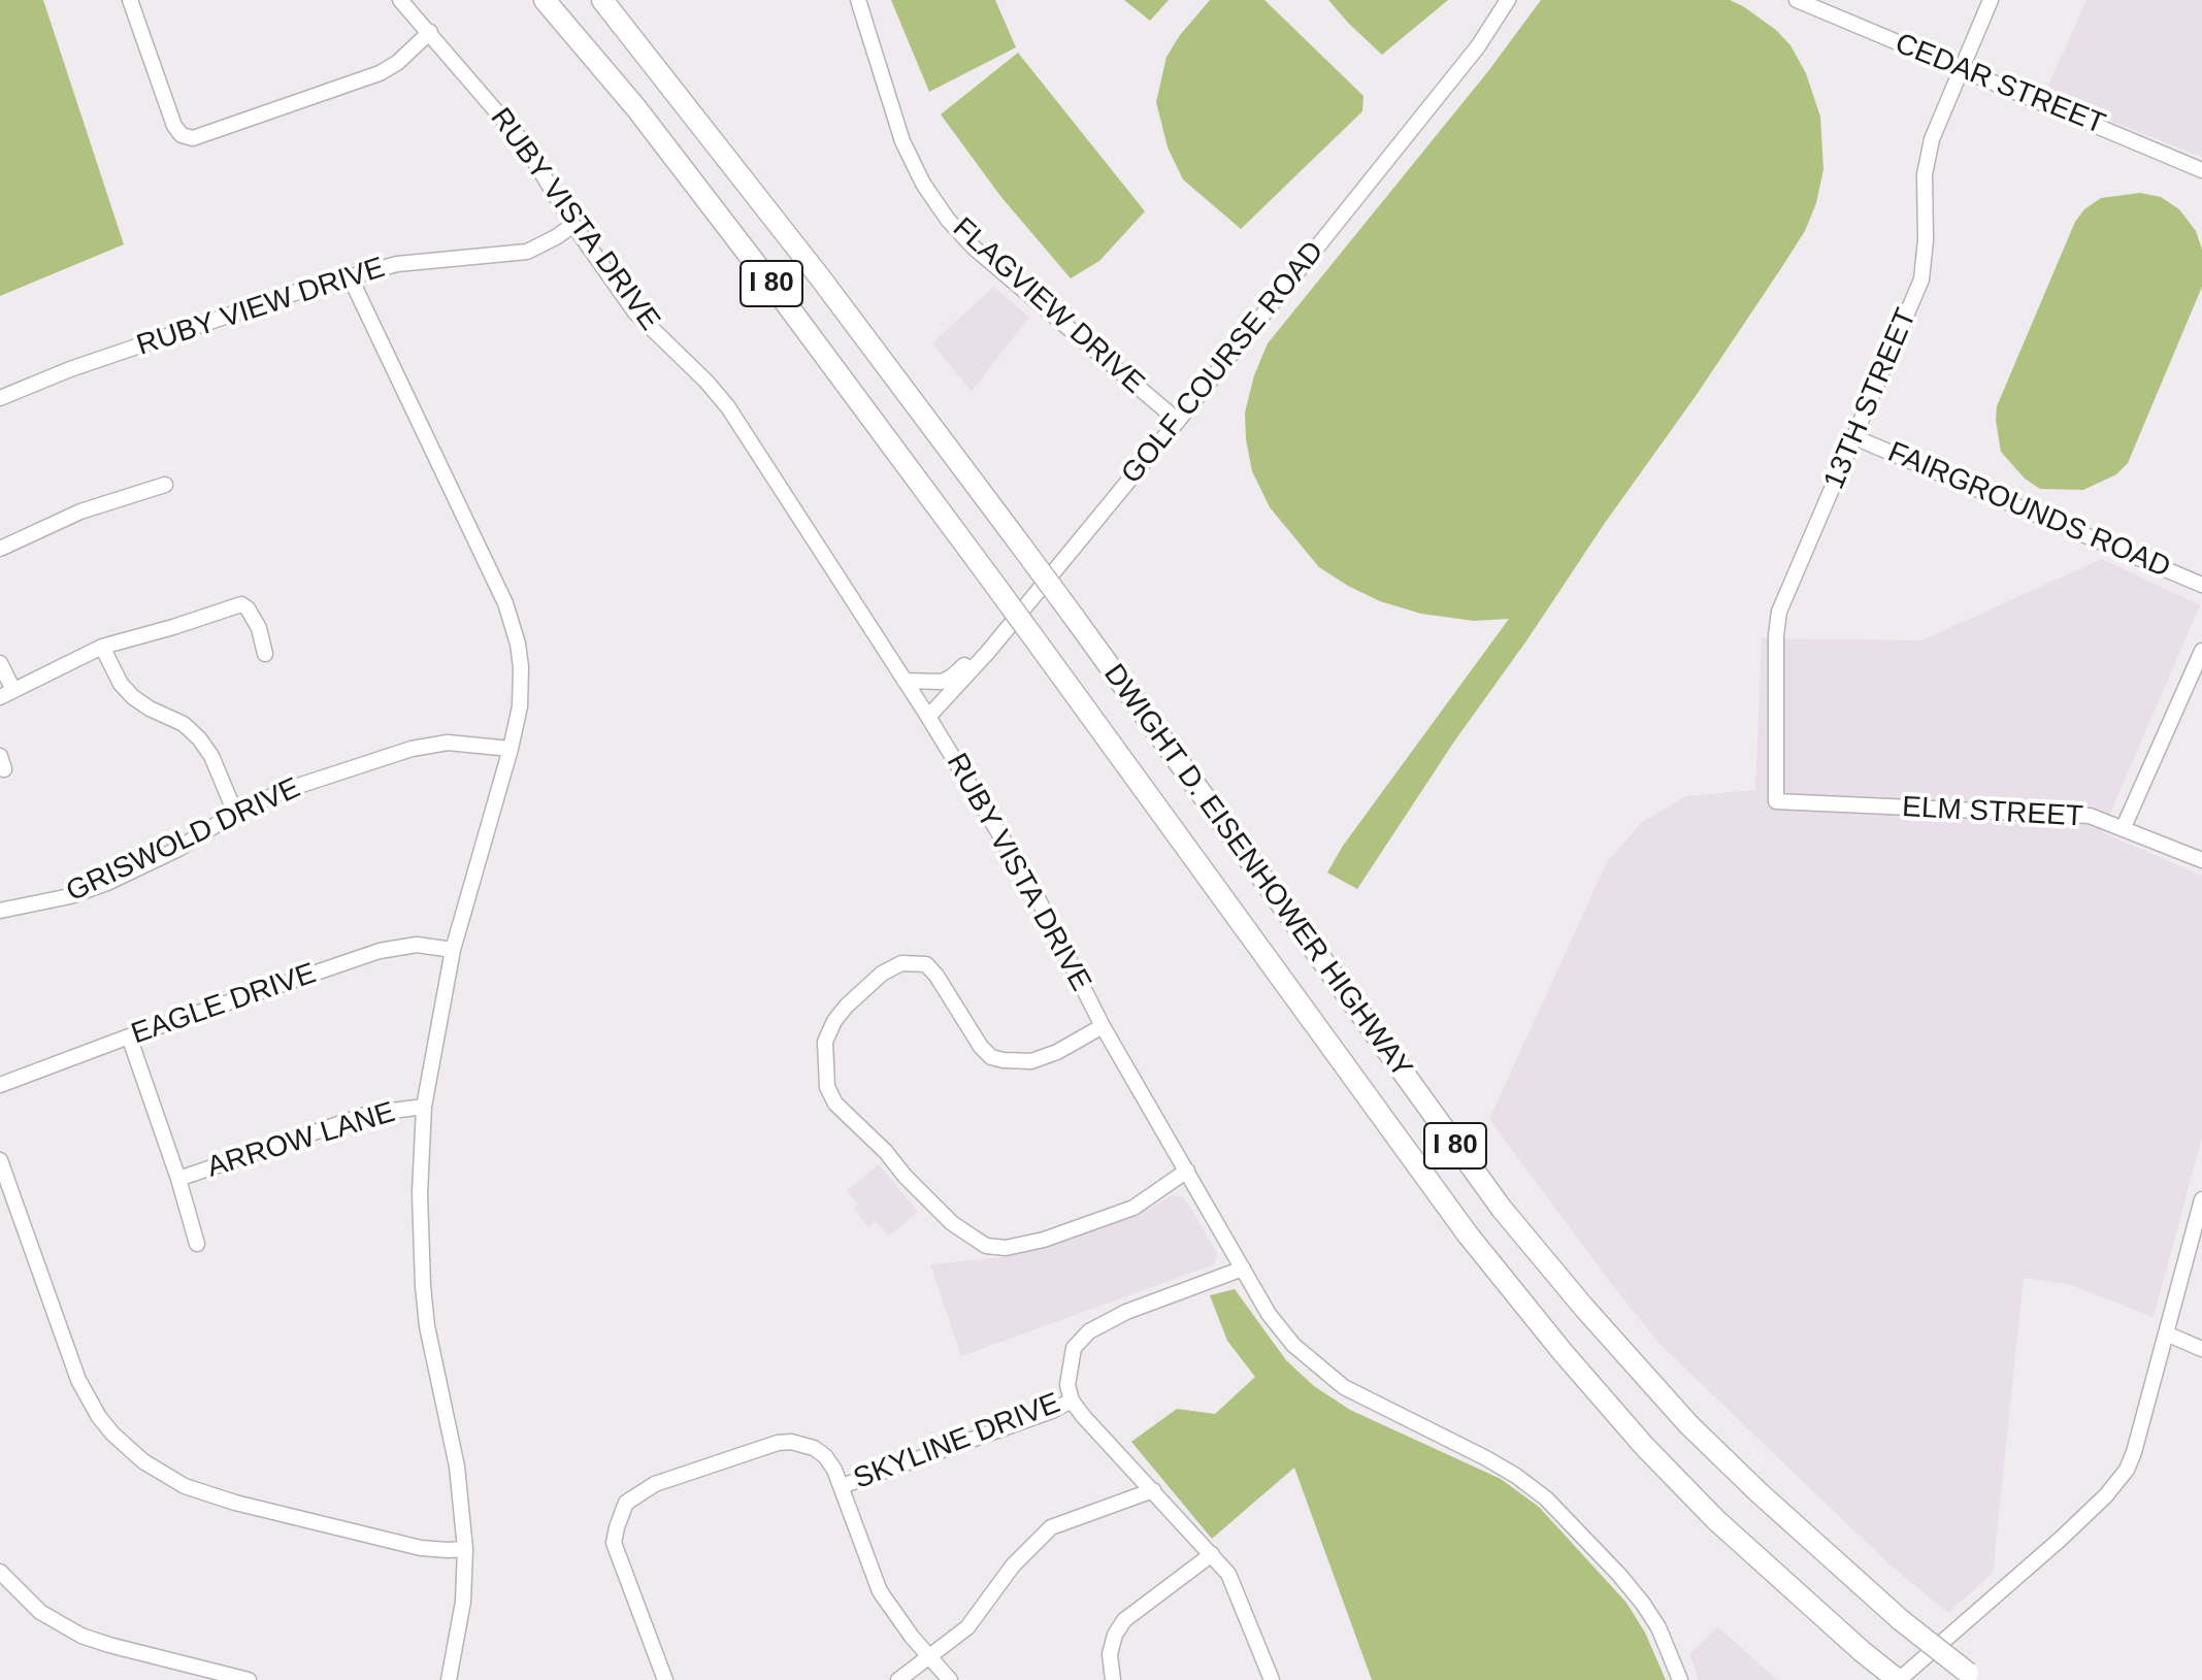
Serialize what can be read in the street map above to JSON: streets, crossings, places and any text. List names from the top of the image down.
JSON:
{
  "streets": {
    "highway": ["I 80", "DWIGHT D. EISENHOWER HIGHWAY"],
    "street": [
      "CEDAR STREET",
      "RUBY VISTA DRIVE",
      "FLAGVIEW DRIVE",
      "RUBY VIEW DRIVE",
      "GOLF COURSE ROAD",
      "13TH STREET",
      "FAIRGROUNDS ROAD",
      "ELM STREET",
      "GRISWOLD DRIVE",
      "EAGLE DRIVE",
      "ARROW LANE",
      "SKYLINE DRIVE"
    ]
  },
  "crossings": [
    ["CEDAR STREET", "13TH STREET"],
    ["RUBY VISTA DRIVE", "RUBY VIEW DRIVE"],
    ["RUBY VISTA DRIVE", "GOLF COURSE ROAD"],
    ["RUBY VISTA DRIVE", "SKYLINE DRIVE"],
    ["FLAGVIEW DRIVE", "GOLF COURSE ROAD"],
    ["13TH STREET", "FAIRGROUNDS ROAD"],
    ["13TH STREET", "ELM STREET"]
  ]
}
